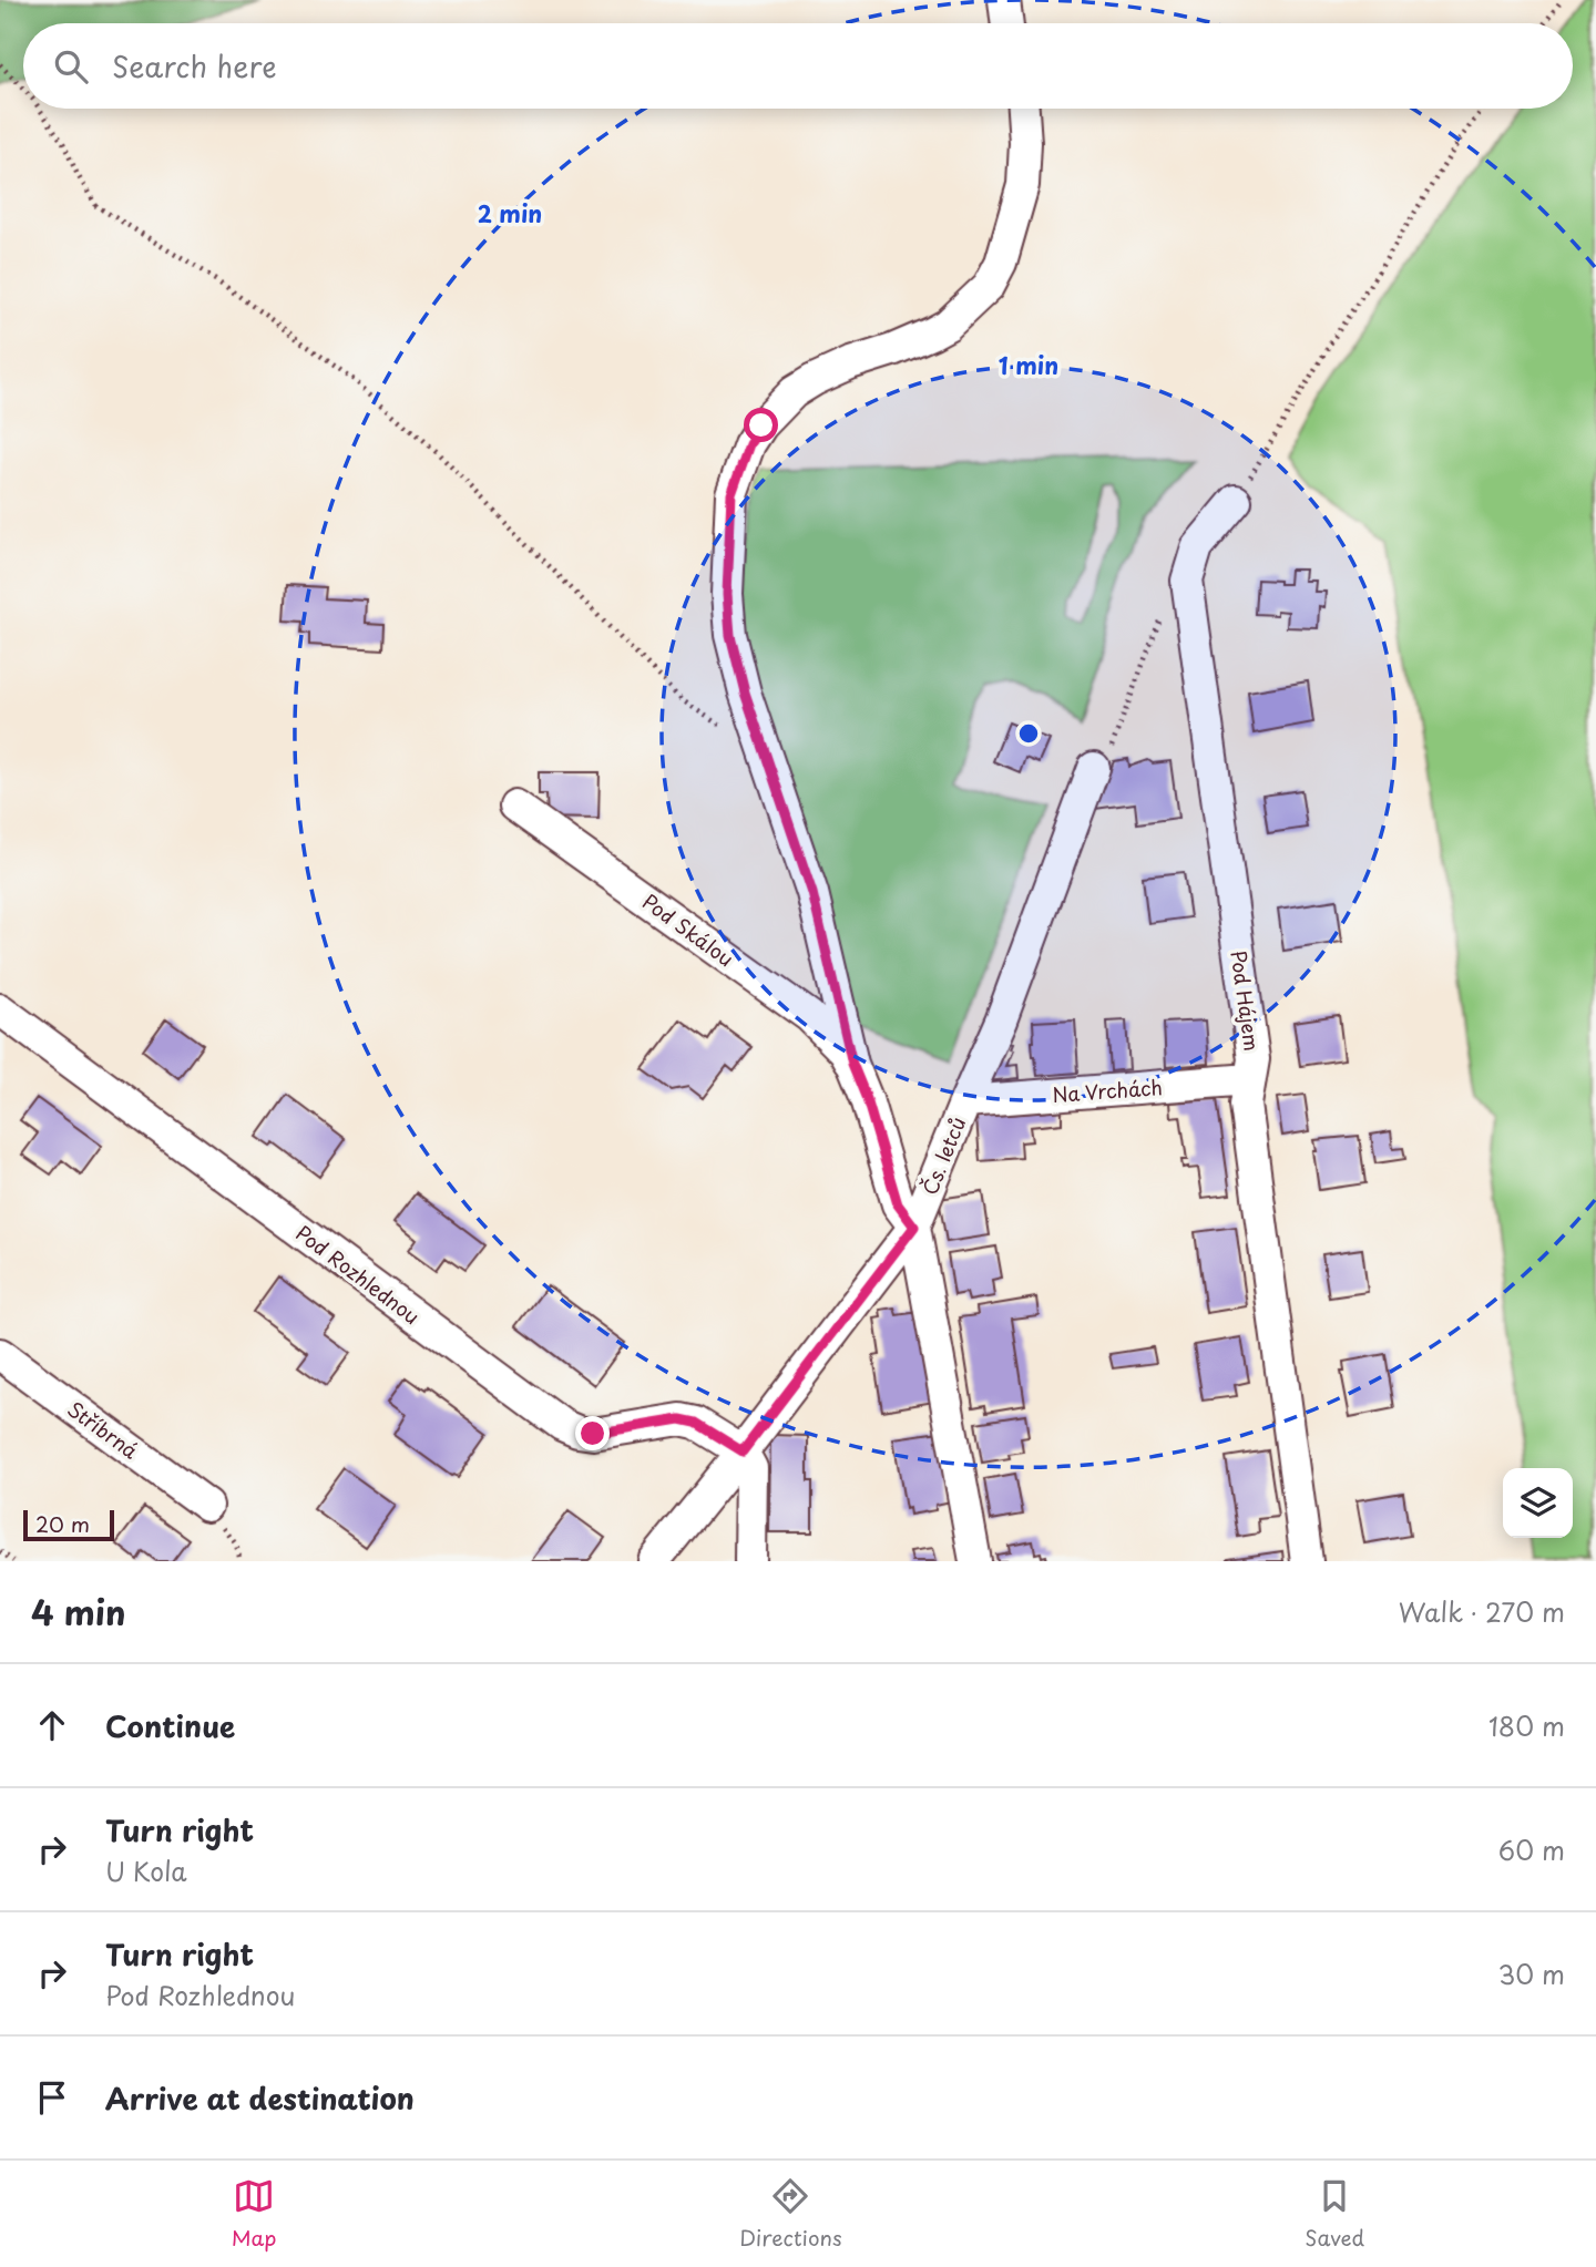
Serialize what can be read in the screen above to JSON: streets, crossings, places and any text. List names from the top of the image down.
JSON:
{
  "streets": {
    "street": [
      "Pod Skálou",
      "Pod Hájem",
      "Na Vrchách",
      "Čs. letců",
      "Pod Rozhlednou",
      "Stříbrná"
    ]
  },
  "crossings": [
    ["Pod Hájem", "Na Vrchách"],
    ["Na Vrchách", "Čs. letců"],
    ["Čs. letců", "Pod Rozhlednou"]
  ],
  "scale_bar": "20 m",
  "page": {
    "search": "Search here",
    "scale": "20 m",
    "heading": ["4 min", "Walk · 270 m"],
    "list": [
      ["Continue", "180 m"],
      ["Turn right", "U Kola", "60 m"],
      ["Turn right", "Pod Rozhlednou", "30 m"],
      "Arrive at destination"
    ],
    "nav": ["Map", "Directions", "Saved"]
  },
  "rings": ["2 min", "1 min"]
}
